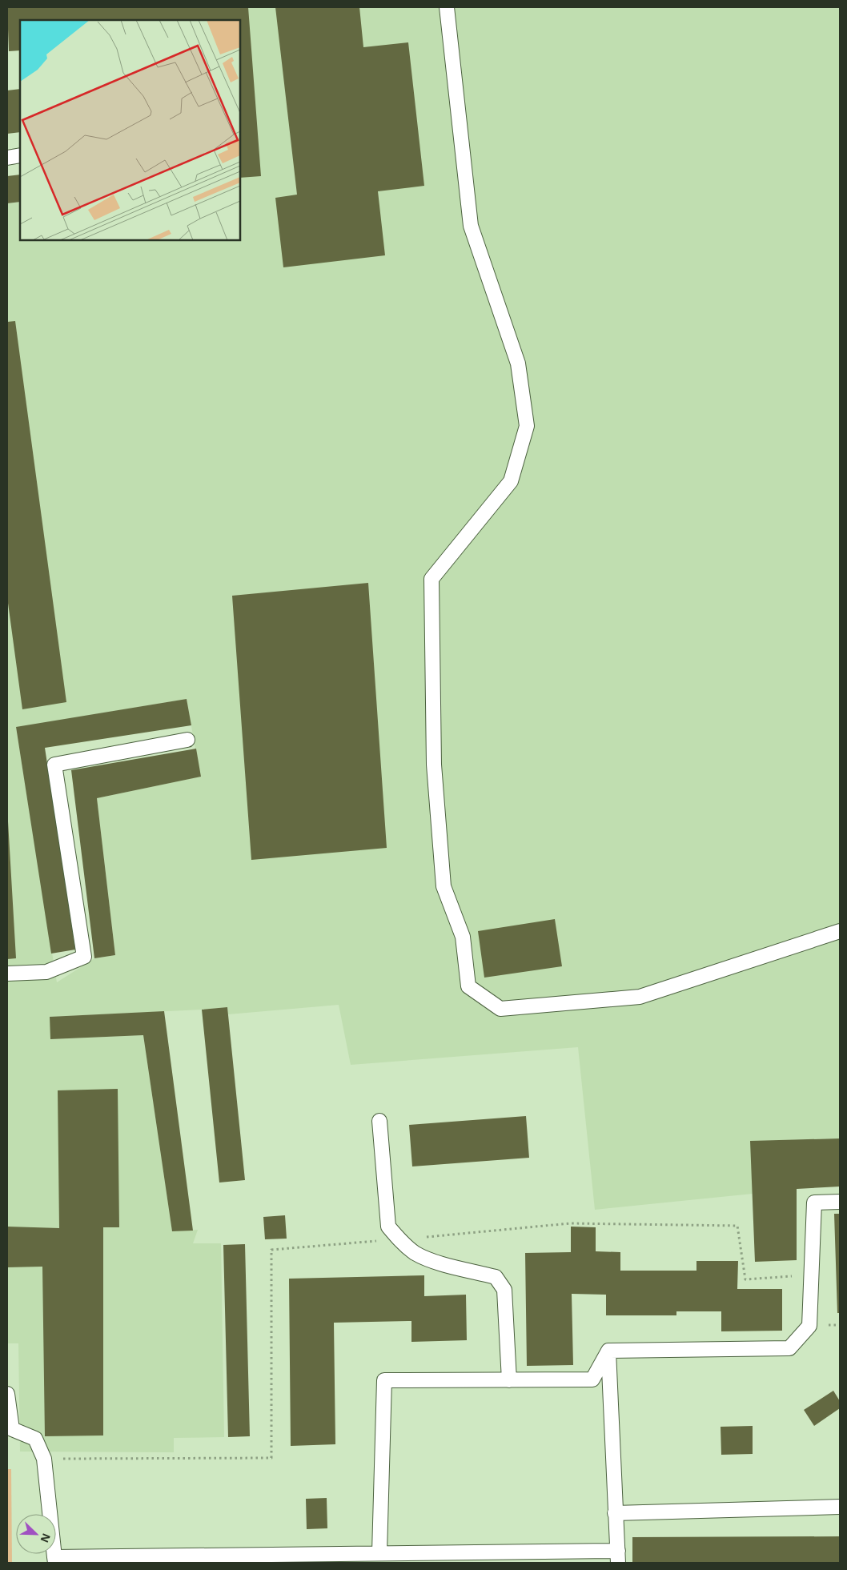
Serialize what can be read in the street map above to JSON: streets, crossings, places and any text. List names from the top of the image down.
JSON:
{
  "north": "bottom right"
}
